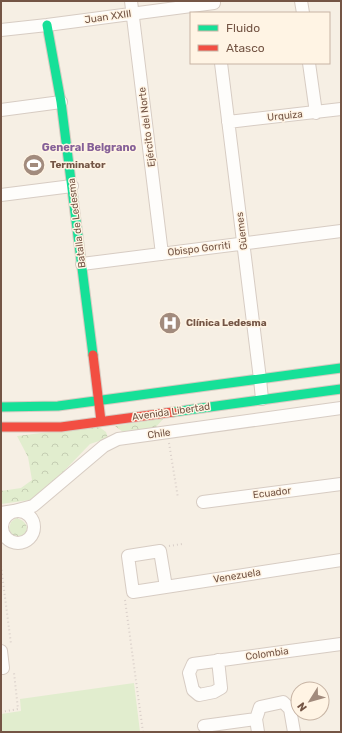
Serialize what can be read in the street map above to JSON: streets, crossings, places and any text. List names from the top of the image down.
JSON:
{
  "streets": {
    "main road": ["Batalla de Ledesma", "Avenida Libertad"],
    "street": [
      "Juan XXIII",
      "Urquiza",
      "Ejército del Norte",
      "Güemes",
      "Obispo Gorriti",
      "Chile",
      "Ecuador",
      "Venezuela",
      "Colombia"
    ]
  },
  "crossings": [
    ["Juan XXIII", "Ejército del Norte"],
    ["Juan XXIII", "Batalla de Ledesma"],
    ["Urquiza", "Güemes"],
    ["Ejército del Norte", "Obispo Gorriti"],
    ["Batalla de Ledesma", "Obispo Gorriti"],
    ["Batalla de Ledesma", "Avenida Libertad"],
    ["Güemes", "Obispo Gorriti"],
    ["Güemes", "Avenida Libertad"]
  ],
  "districts": ["General Belgrano"],
  "places": {
    "sports": ["Terminator"],
    "hospital": ["Clínica Ledesma"]
  },
  "legend": ["Fluido", "Atasco"],
  "north": "bottom left"
}
